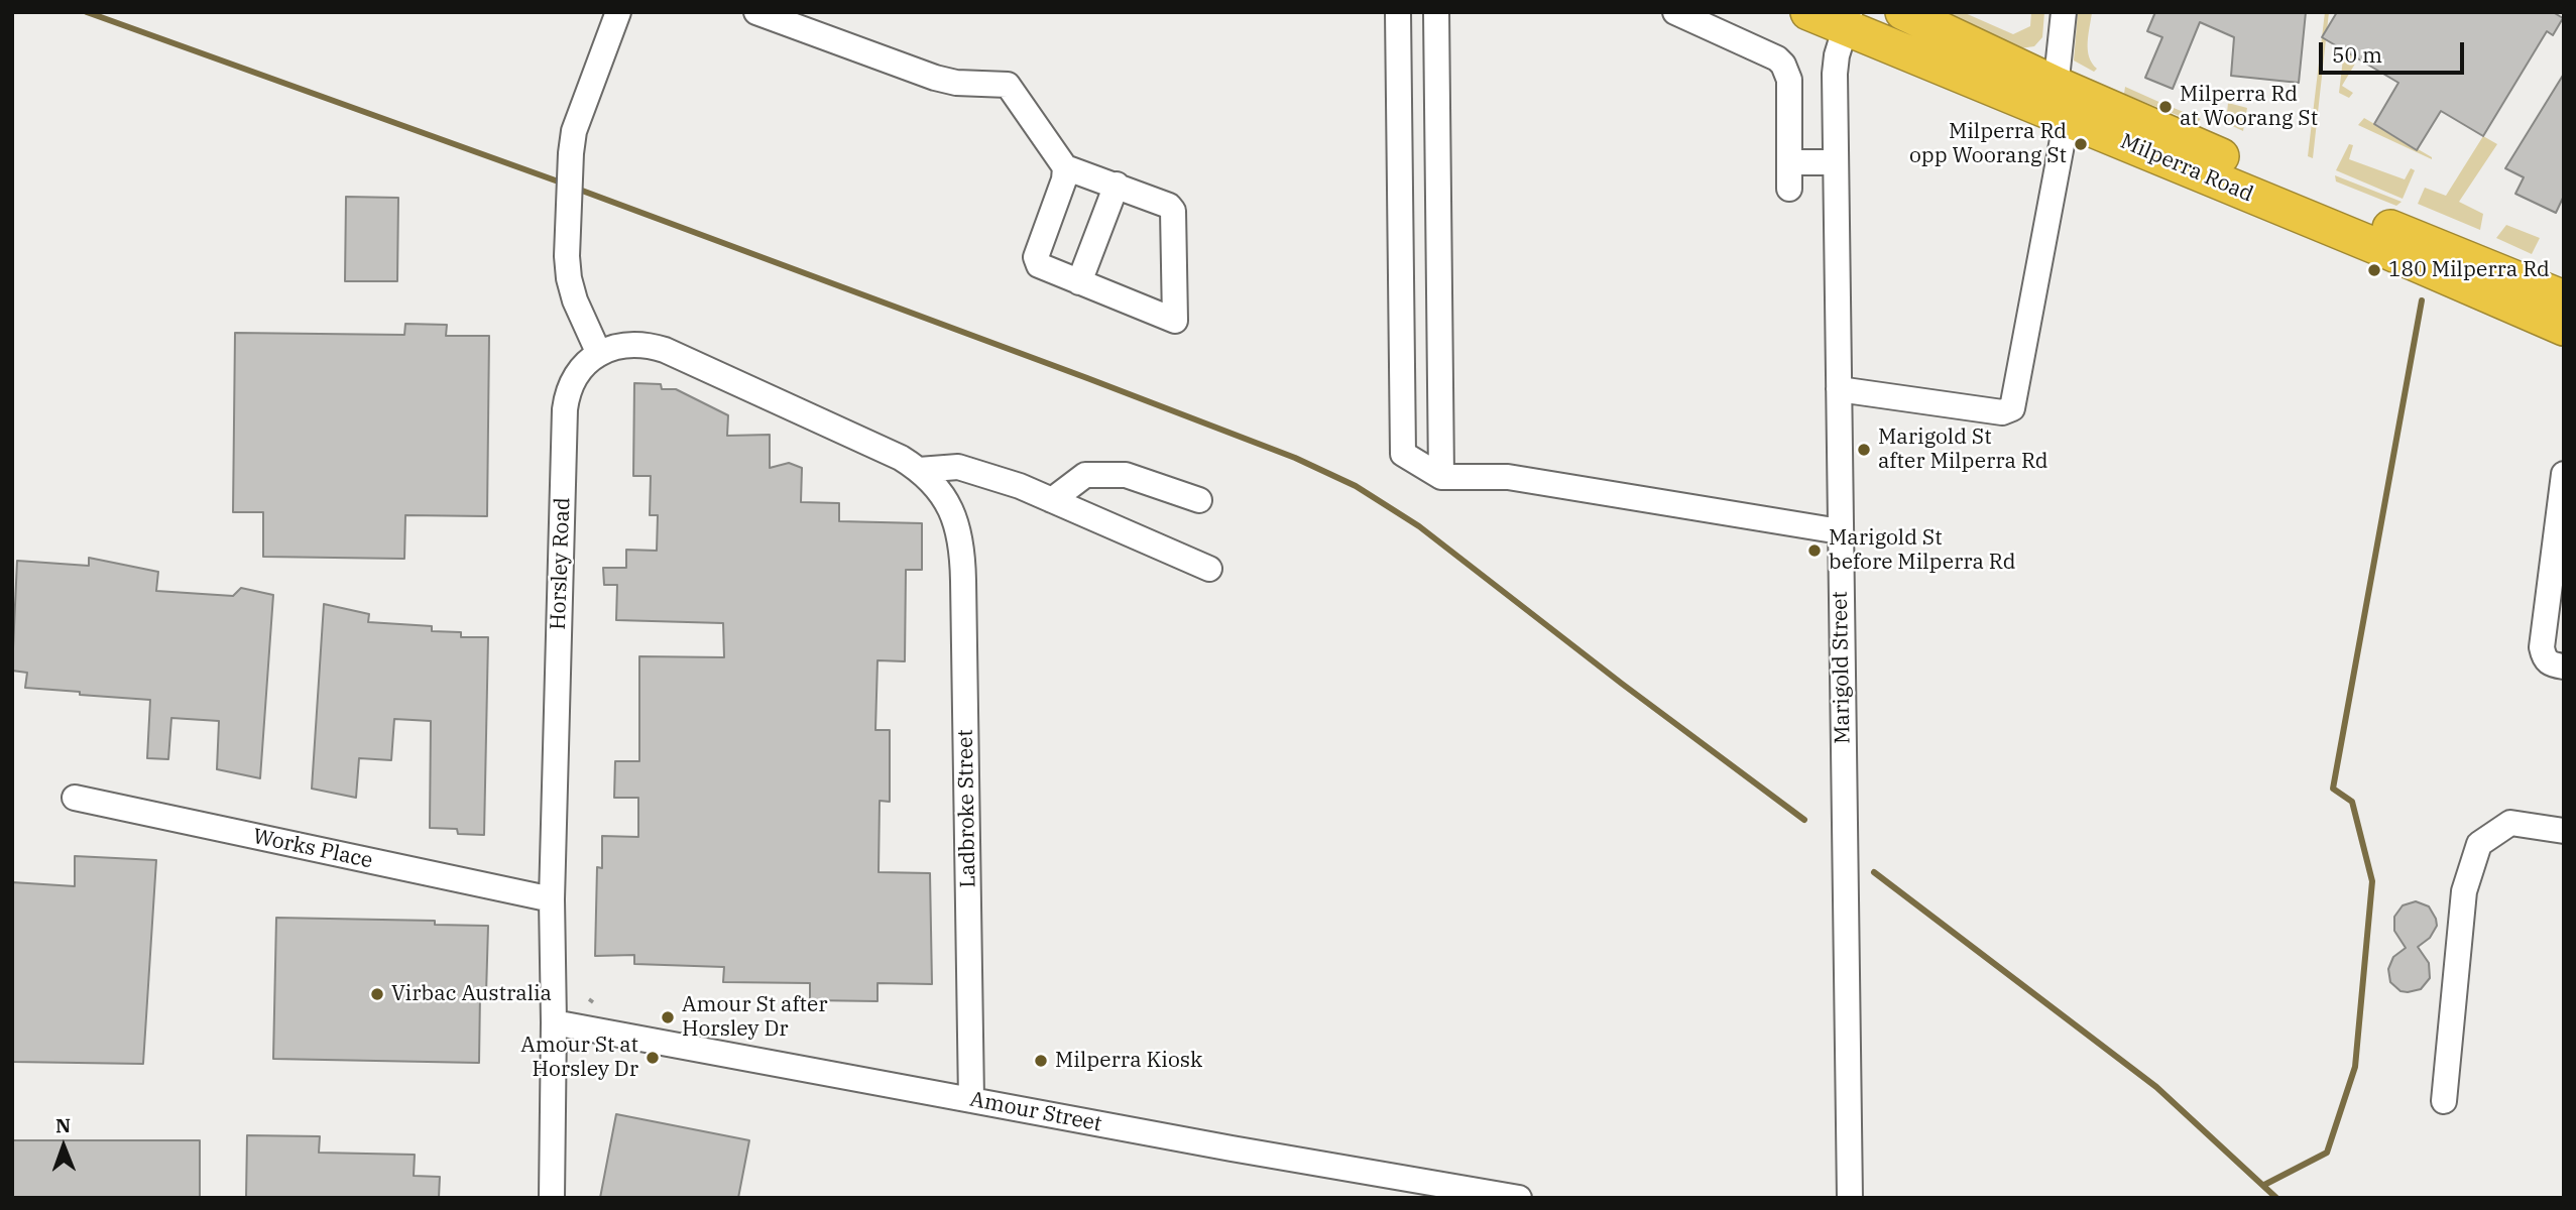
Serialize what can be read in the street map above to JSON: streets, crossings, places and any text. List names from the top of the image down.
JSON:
{
  "streets": {
    "highway": ["Milperra Road"],
    "street": [
      "Horsley Road",
      "Marigold Street",
      "Ladbroke Street",
      "Works Place",
      "Amour Street"
    ]
  },
  "crossings": [
    ["Milperra Road", "Marigold Street"],
    ["Horsley Road", "Ladbroke Street"],
    ["Horsley Road", "Works Place"],
    ["Horsley Road", "Amour Street"],
    ["Ladbroke Street", "Amour Street"]
  ],
  "places": [
    "Milperra Rd at Woorang St",
    "Milperra Rd opp Woorang St",
    "180 Milperra Rd",
    "Marigold St after Milperra Rd",
    "Marigold St before Milperra Rd",
    "Virbac Australia",
    "Amour St after Horsley Dr",
    "Amour St at Horsley Dr",
    "Milperra Kiosk"
  ],
  "scale_bar": "50 m",
  "north": "top"
}
